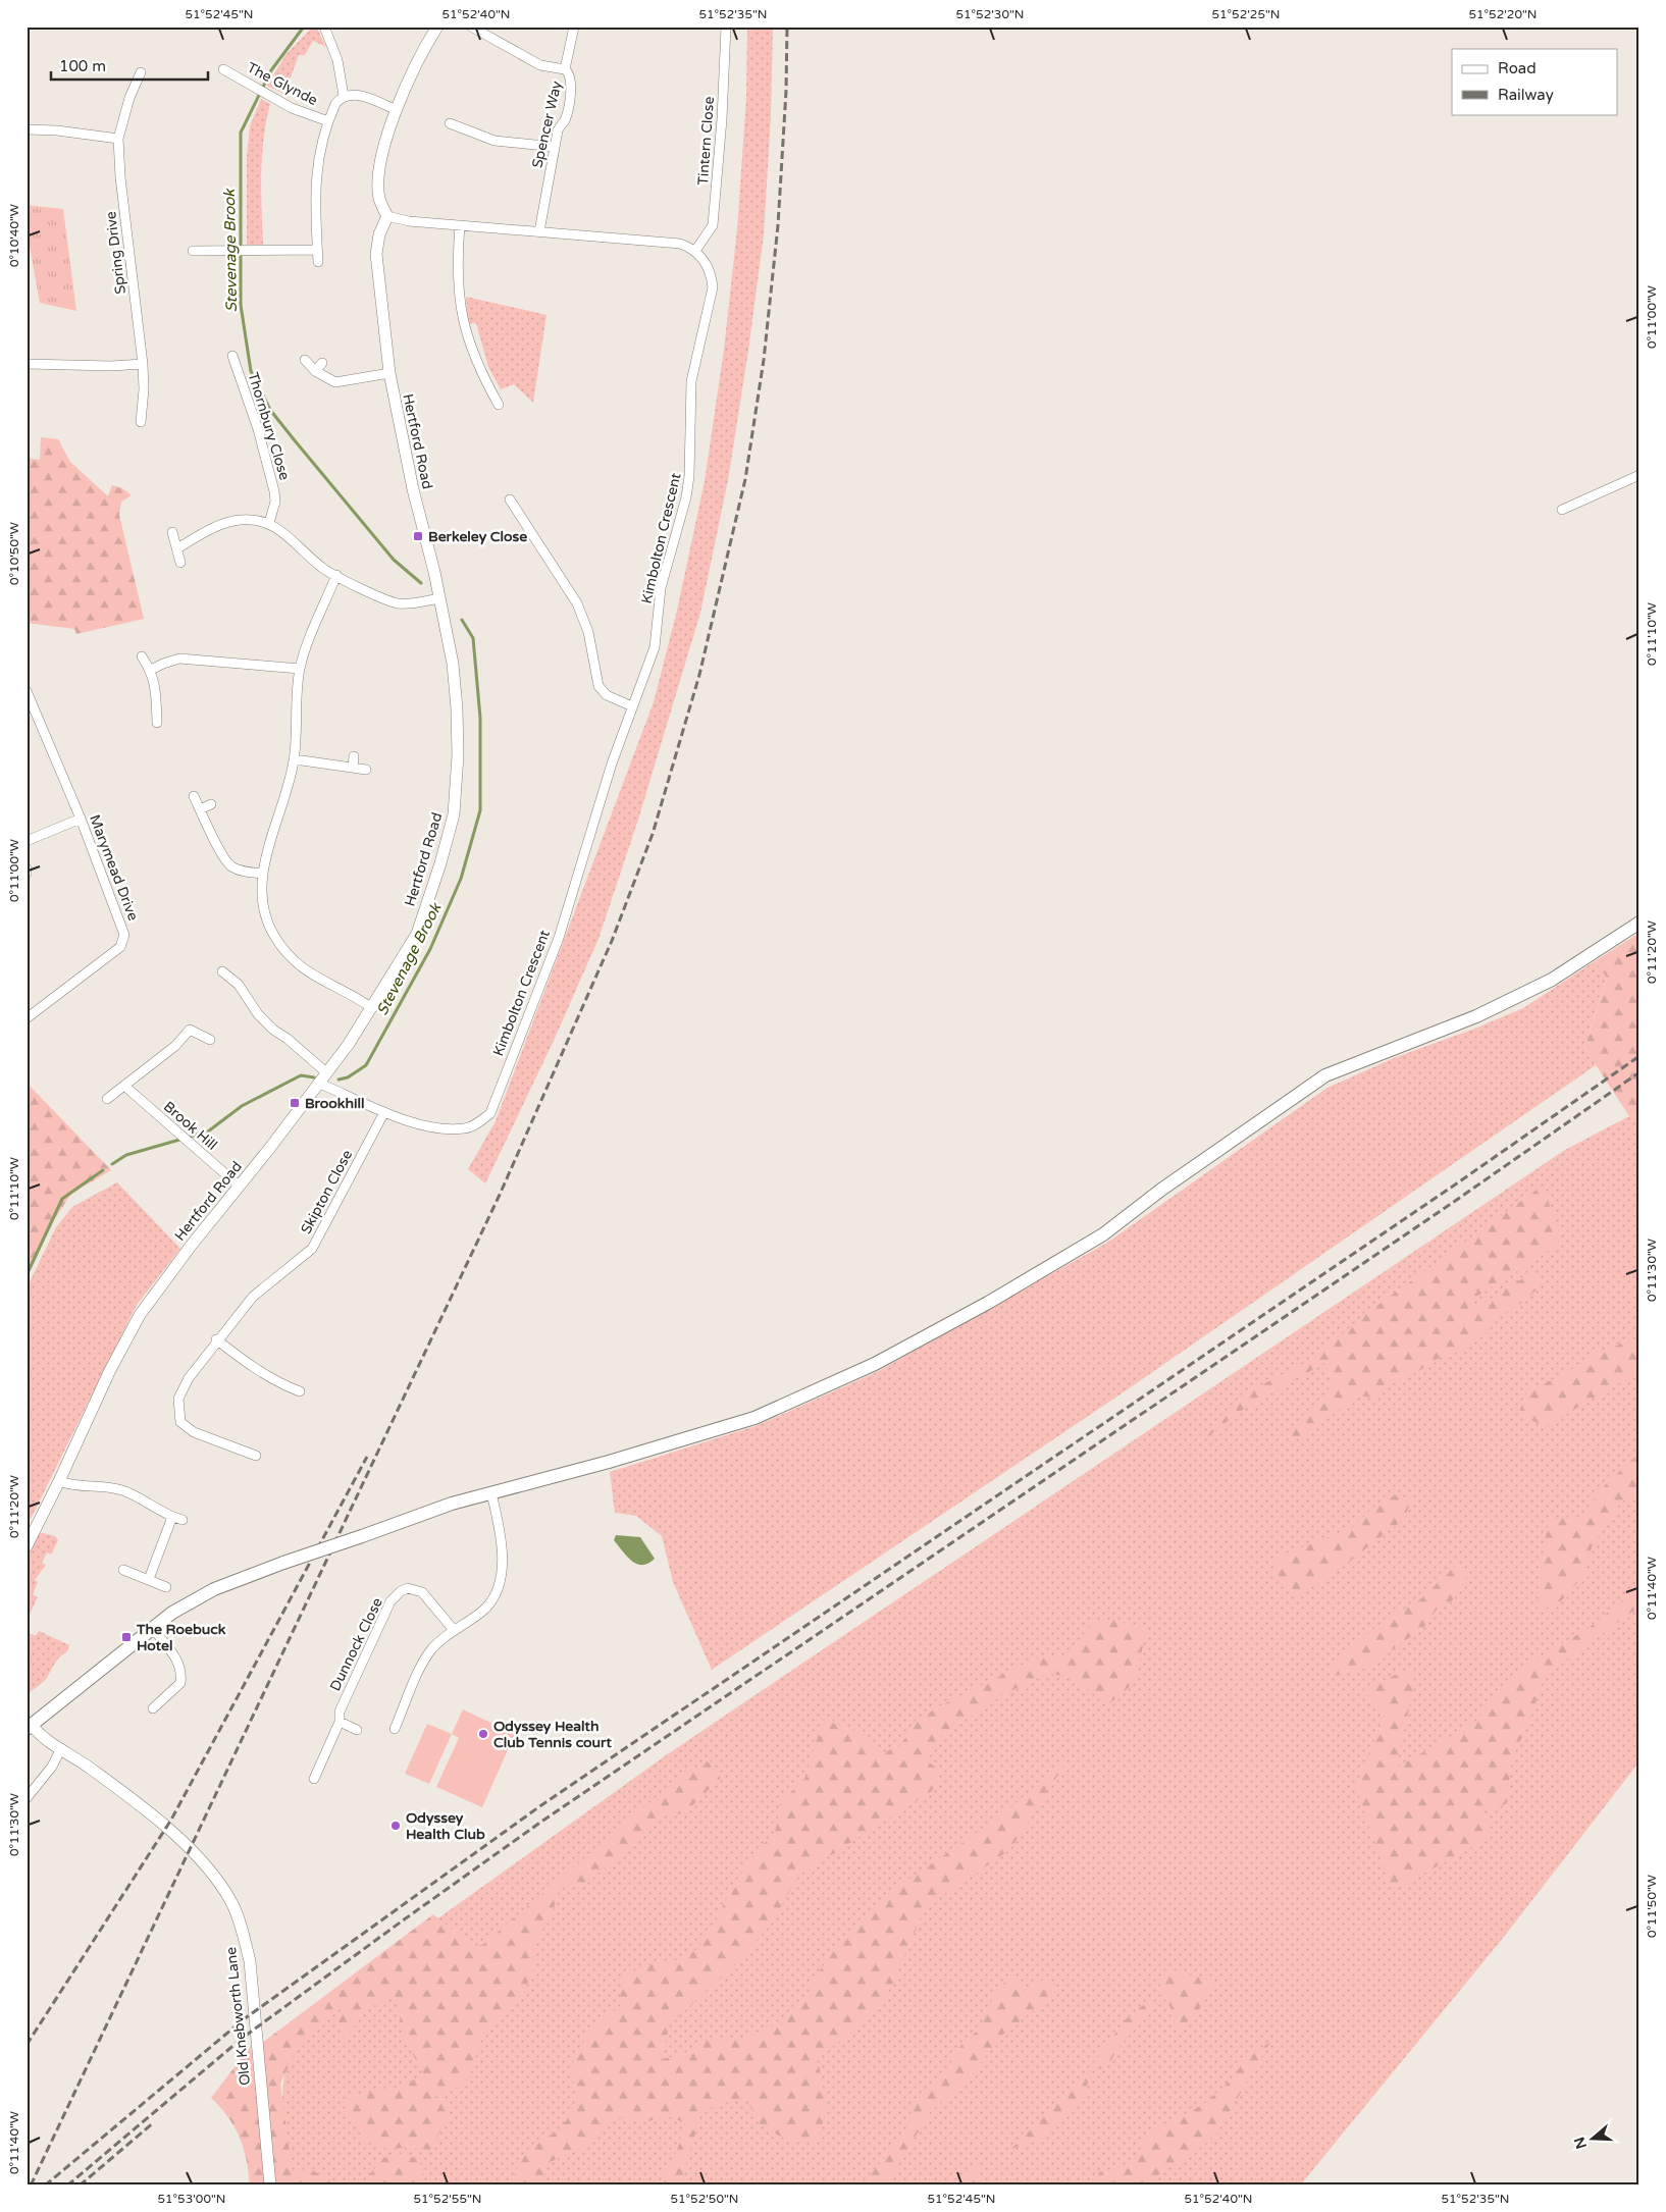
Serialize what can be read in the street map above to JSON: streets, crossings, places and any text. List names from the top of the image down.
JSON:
{
  "streets": {
    "street": [
      "The Glynde",
      "Spencer Way",
      "Tintern Close",
      "Spring Drive",
      "Thornbury Close",
      "Hertford Road",
      "Kimbolton Crescent",
      "Marymead Drive",
      "Brook Hill",
      "Skipton Close",
      "Dunnock Close",
      "Old Knebworth Lane"
    ]
  },
  "crossings": [
    ["Tintern Close", "Kimbolton Crescent"],
    ["Hertford Road", "Kimbolton Crescent"],
    ["Hertford Road", "Brook Hill"],
    ["Kimbolton Crescent", "Skipton Close"]
  ],
  "water": ["Stevenage Brook"],
  "places": {
    "transit": ["Berkeley Close", "Brookhill", "The Roebuck Hotel"],
    "other": ["Odyssey Health Club Tennis court", "Odyssey Health Club"]
  },
  "legend": ["Road", "Railway"],
  "scale_bar": "100 m",
  "north": "left",
  "coordinates": [
    "51°52'45\"N",
    "51°52'40\"N",
    "51°52'35\"N",
    "51°52'30\"N",
    "51°52'25\"N",
    "51°52'20\"N",
    "0°10'40\"W",
    "0°11'00\"W",
    "0°10'50\"W",
    "0°11'10\"W",
    "0°11'20\"W",
    "0°11'30\"W",
    "0°11'40\"W",
    "0°11'50\"W",
    "51°53'00\"N",
    "51°52'55\"N",
    "51°52'50\"N"
  ]
}
